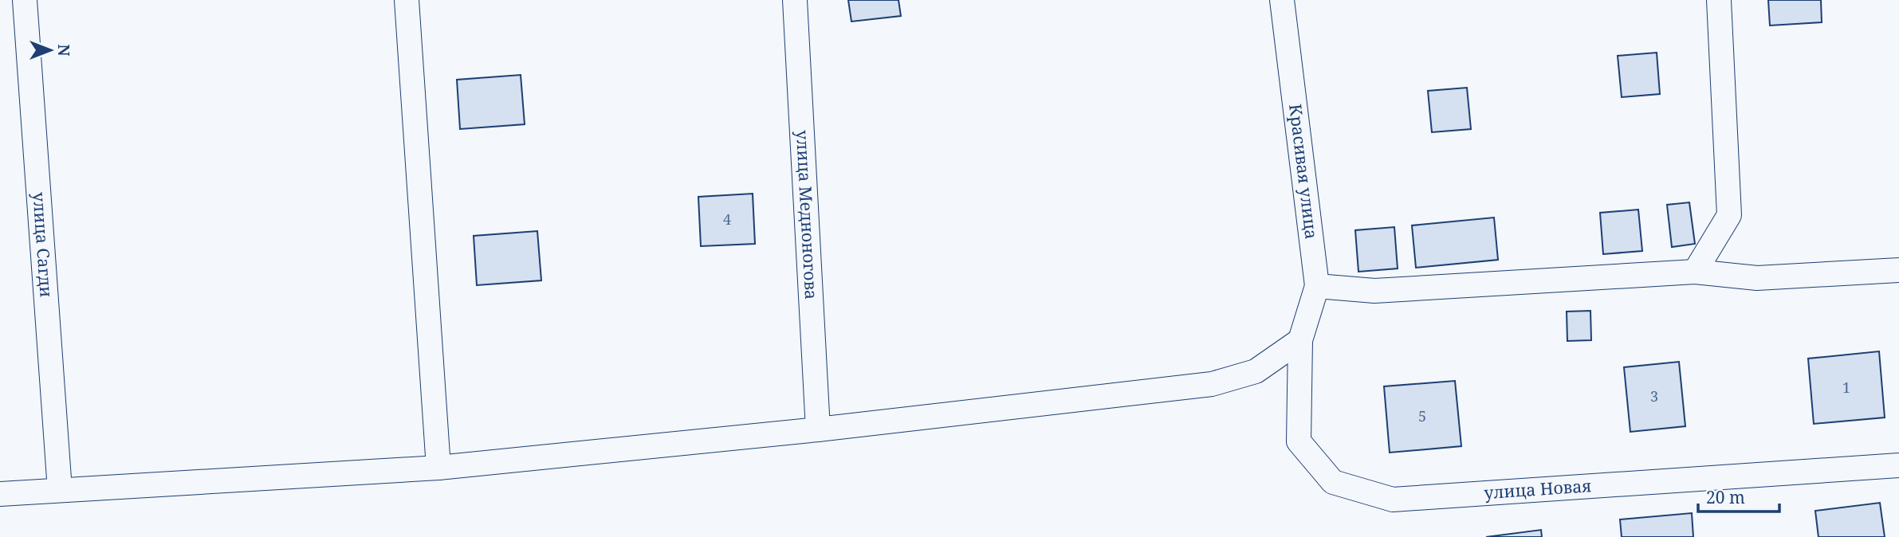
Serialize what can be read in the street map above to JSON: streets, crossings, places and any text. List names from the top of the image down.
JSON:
{
  "streets": {
    "street": [
      "Красивая улица",
      "улица Медноногова",
      "улица Сагди",
      "улица Новая"
    ]
  },
  "crossings": [
    ["Красивая улица", "улица Новая"]
  ],
  "house_numbers": [
    "4",
    "1",
    "3",
    "5"
  ],
  "scale_bar": "20 m",
  "north": "right"
}
